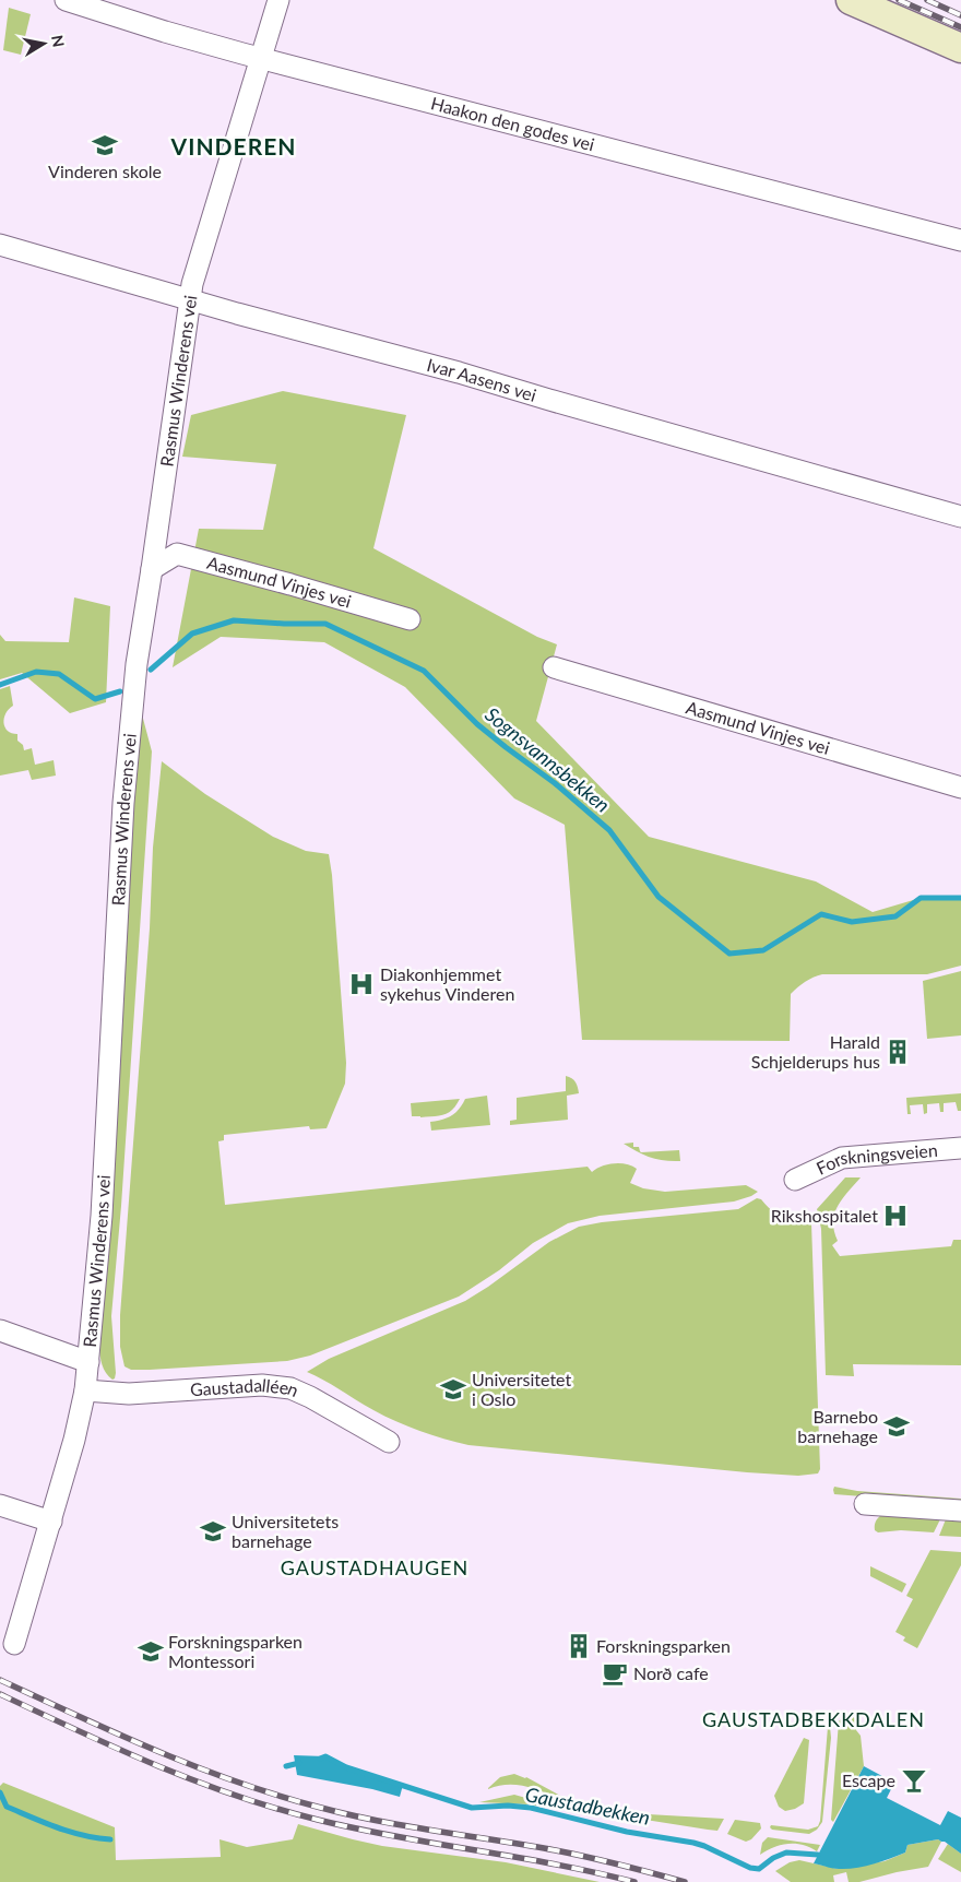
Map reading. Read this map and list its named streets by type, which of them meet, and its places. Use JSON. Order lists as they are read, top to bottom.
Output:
{
  "streets": {
    "street": [
      "Haakon den godes vei",
      "Rasmus Winderens vei",
      "Ivar Aasens vei",
      "Aasmund Vinjes vei",
      "Forskningsveien",
      "Gaustadalléen"
    ]
  },
  "crossings": [
    ["Haakon den godes vei", "Rasmus Winderens vei"],
    ["Rasmus Winderens vei", "Ivar Aasens vei"],
    ["Rasmus Winderens vei", "Aasmund Vinjes vei"],
    ["Rasmus Winderens vei", "Gaustadalléen"]
  ],
  "districts": ["VINDEREN", "GAUSTADHAUGEN", "GAUSTADBEKKDALEN"],
  "water": ["Sognsvannsbekken", "Gaustadbekken"],
  "places": {
    "school or university": [
      "Vinderen skole",
      "Universitetet i Oslo",
      "Barnebo barnehage",
      "Universitetets barnehage",
      "Forskningsparken Montessori"
    ],
    "hospital": ["Diakonhjemmet sykehus Vinderen", "Rikshospitalet"],
    "building": ["Harald Schjelderups hus", "Forskningsparken"],
    "cafe": ["Norð cafe"],
    "bar": ["Escape"]
  },
  "north": "right"
}
